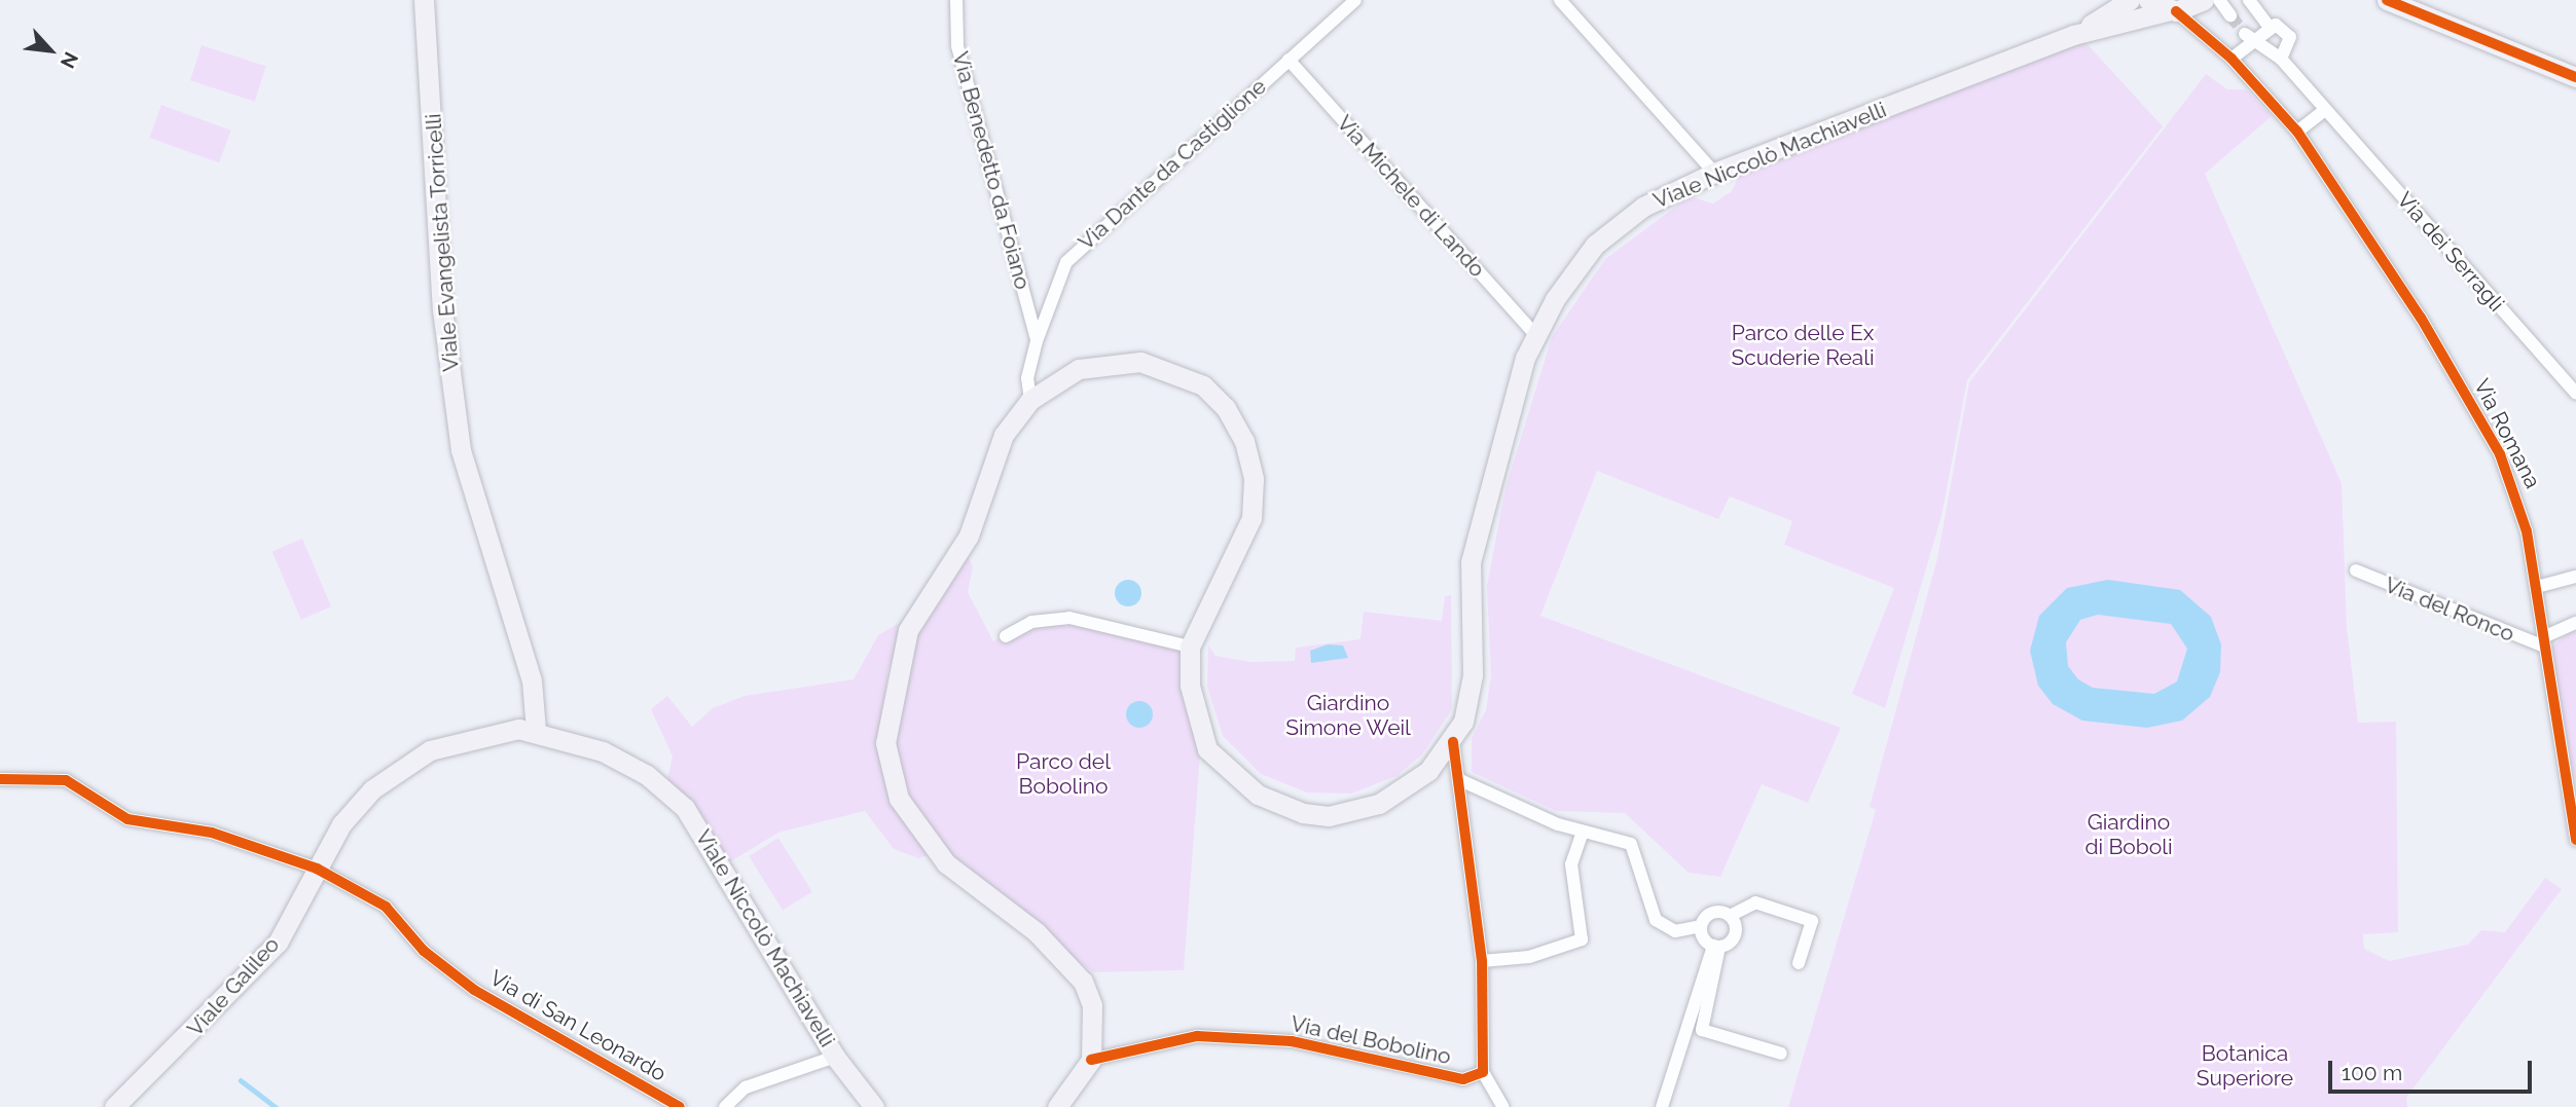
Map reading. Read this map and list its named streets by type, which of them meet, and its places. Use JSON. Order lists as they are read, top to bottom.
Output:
{
  "streets": {
    "main road": ["Viale Niccolò Machiavelli", "Viale Evangelista Torricelli", "Viale Galileo"],
    "street": [
      "Via Dante da Castiglione",
      "Via Benedetto da Foiano",
      "Via Michele di Lando",
      "Via dei Serragli",
      "Via Romana",
      "Via del Ronco",
      "Via di San Leonardo",
      "Via del Bobolino"
    ]
  },
  "crossings": [
    ["Viale Niccolò Machiavelli", "Via Dante da Castiglione"],
    ["Viale Niccolò Machiavelli", "Via Michele di Lando"],
    ["Viale Niccolò Machiavelli", "Viale Evangelista Torricelli"],
    ["Viale Niccolò Machiavelli", "Via Romana"],
    ["Viale Niccolò Machiavelli", "Viale Galileo"],
    ["Viale Niccolò Machiavelli", "Via del Bobolino"],
    ["Via Dante da Castiglione", "Via Benedetto da Foiano"],
    ["Via Dante da Castiglione", "Via Michele di Lando"],
    ["Viale Evangelista Torricelli", "Viale Galileo"],
    ["Via Romana", "Via del Ronco"],
    ["Viale Galileo", "Via di San Leonardo"]
  ],
  "parks": [
    "Parco delle Ex Scuderie Reali",
    "Giardino Simone Weil",
    "Parco del Bobolino",
    "Giardino di Boboli",
    "Botanica Superiore"
  ],
  "scale_bar": "100 m",
  "north": "bottom right"
}
